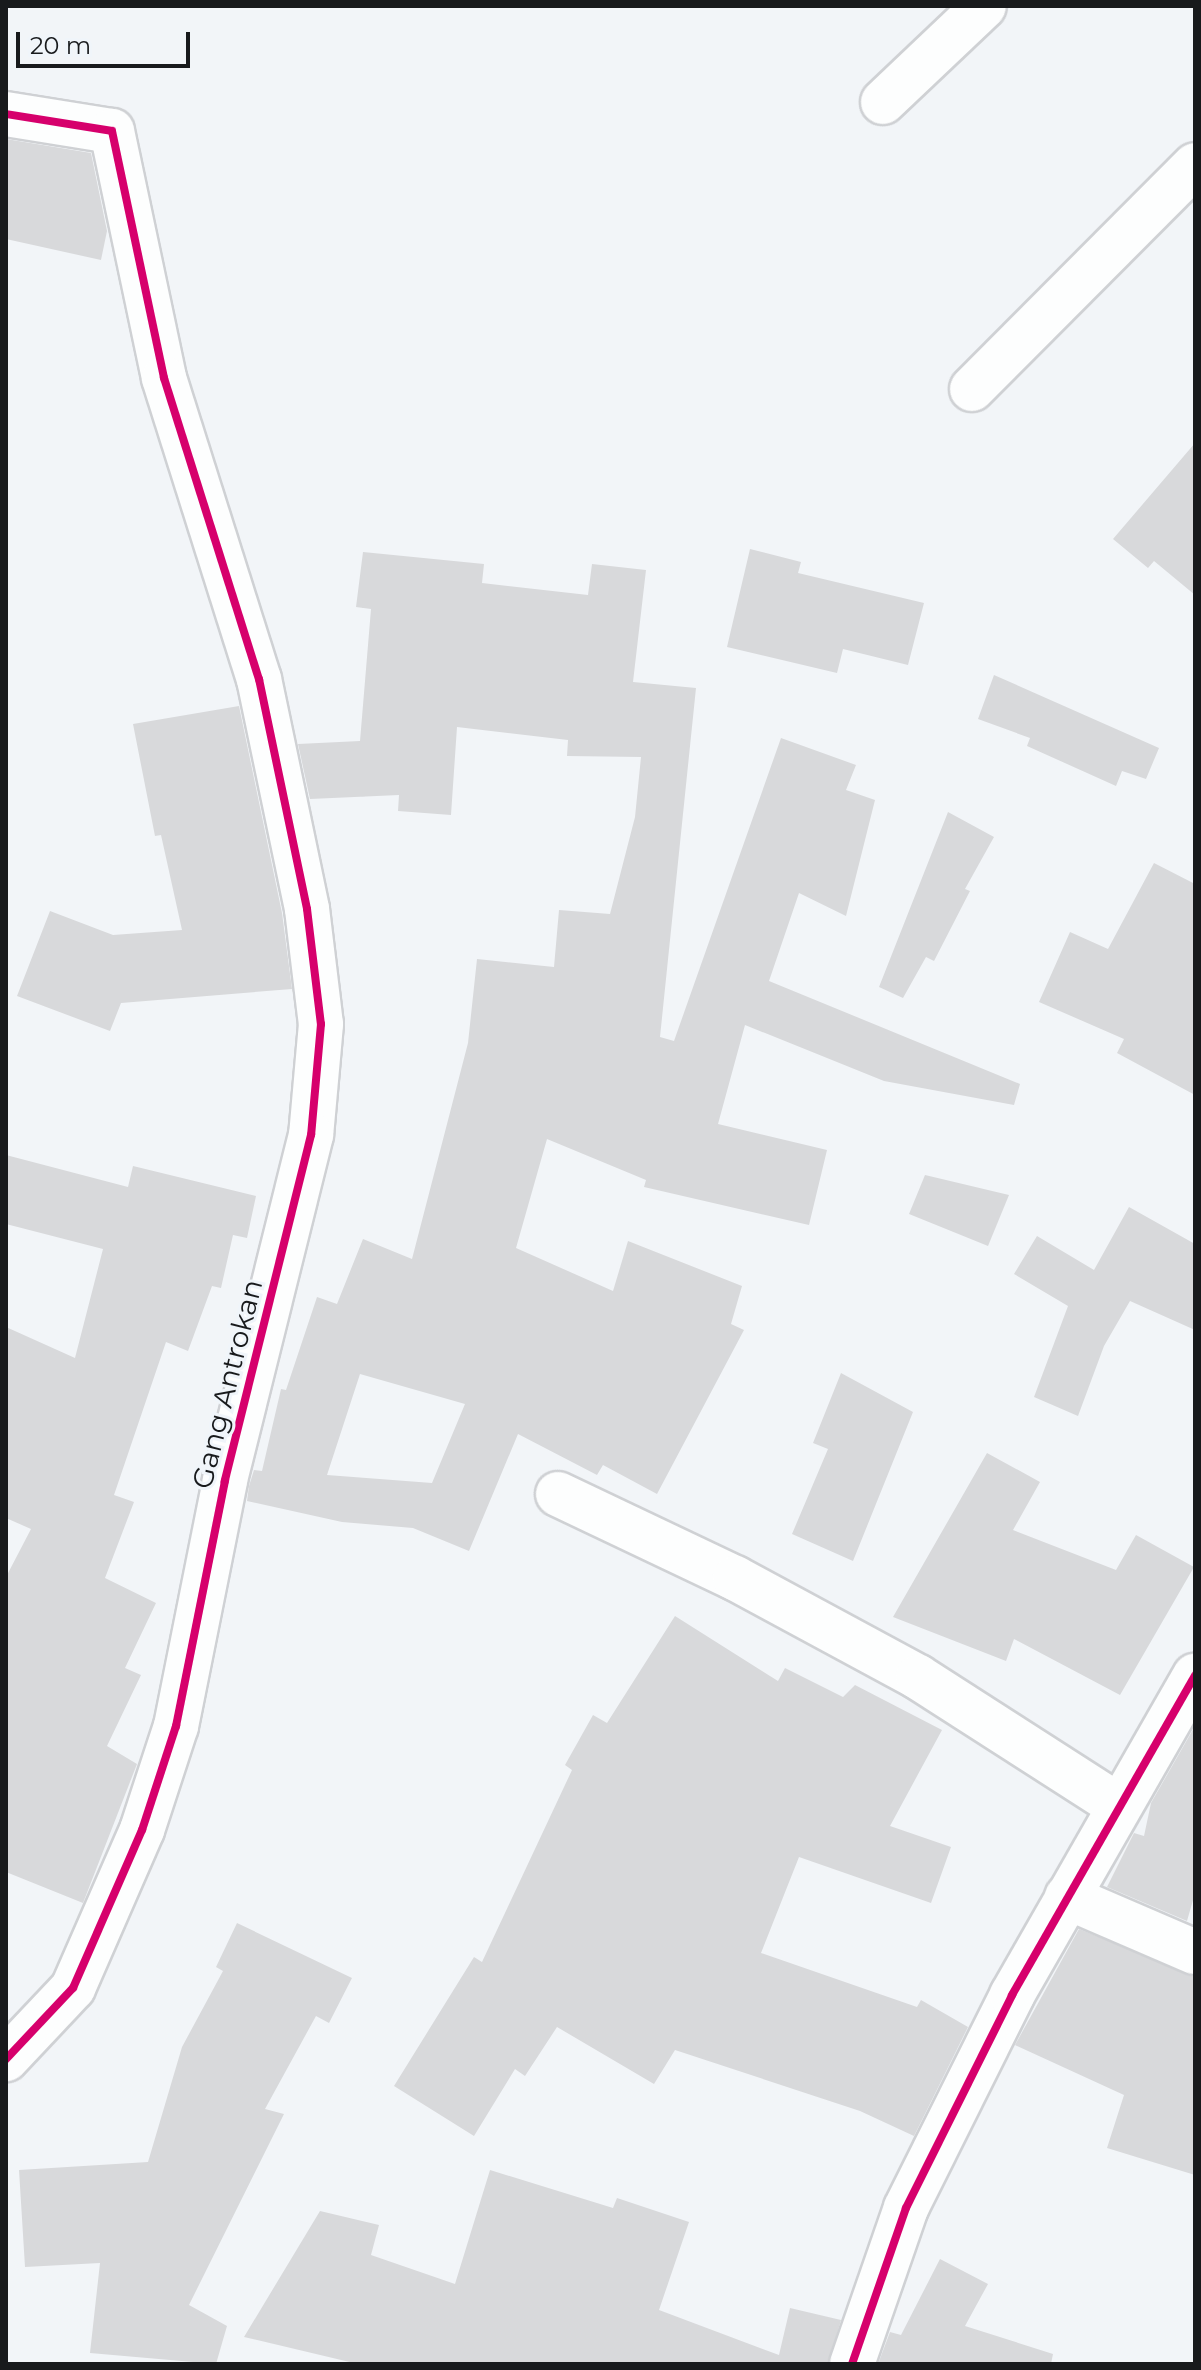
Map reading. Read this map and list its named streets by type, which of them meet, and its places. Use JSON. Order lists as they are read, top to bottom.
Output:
{
  "streets": {
    "street": ["Gang Antrokan"]
  },
  "scale_bar": "20 m"
}
